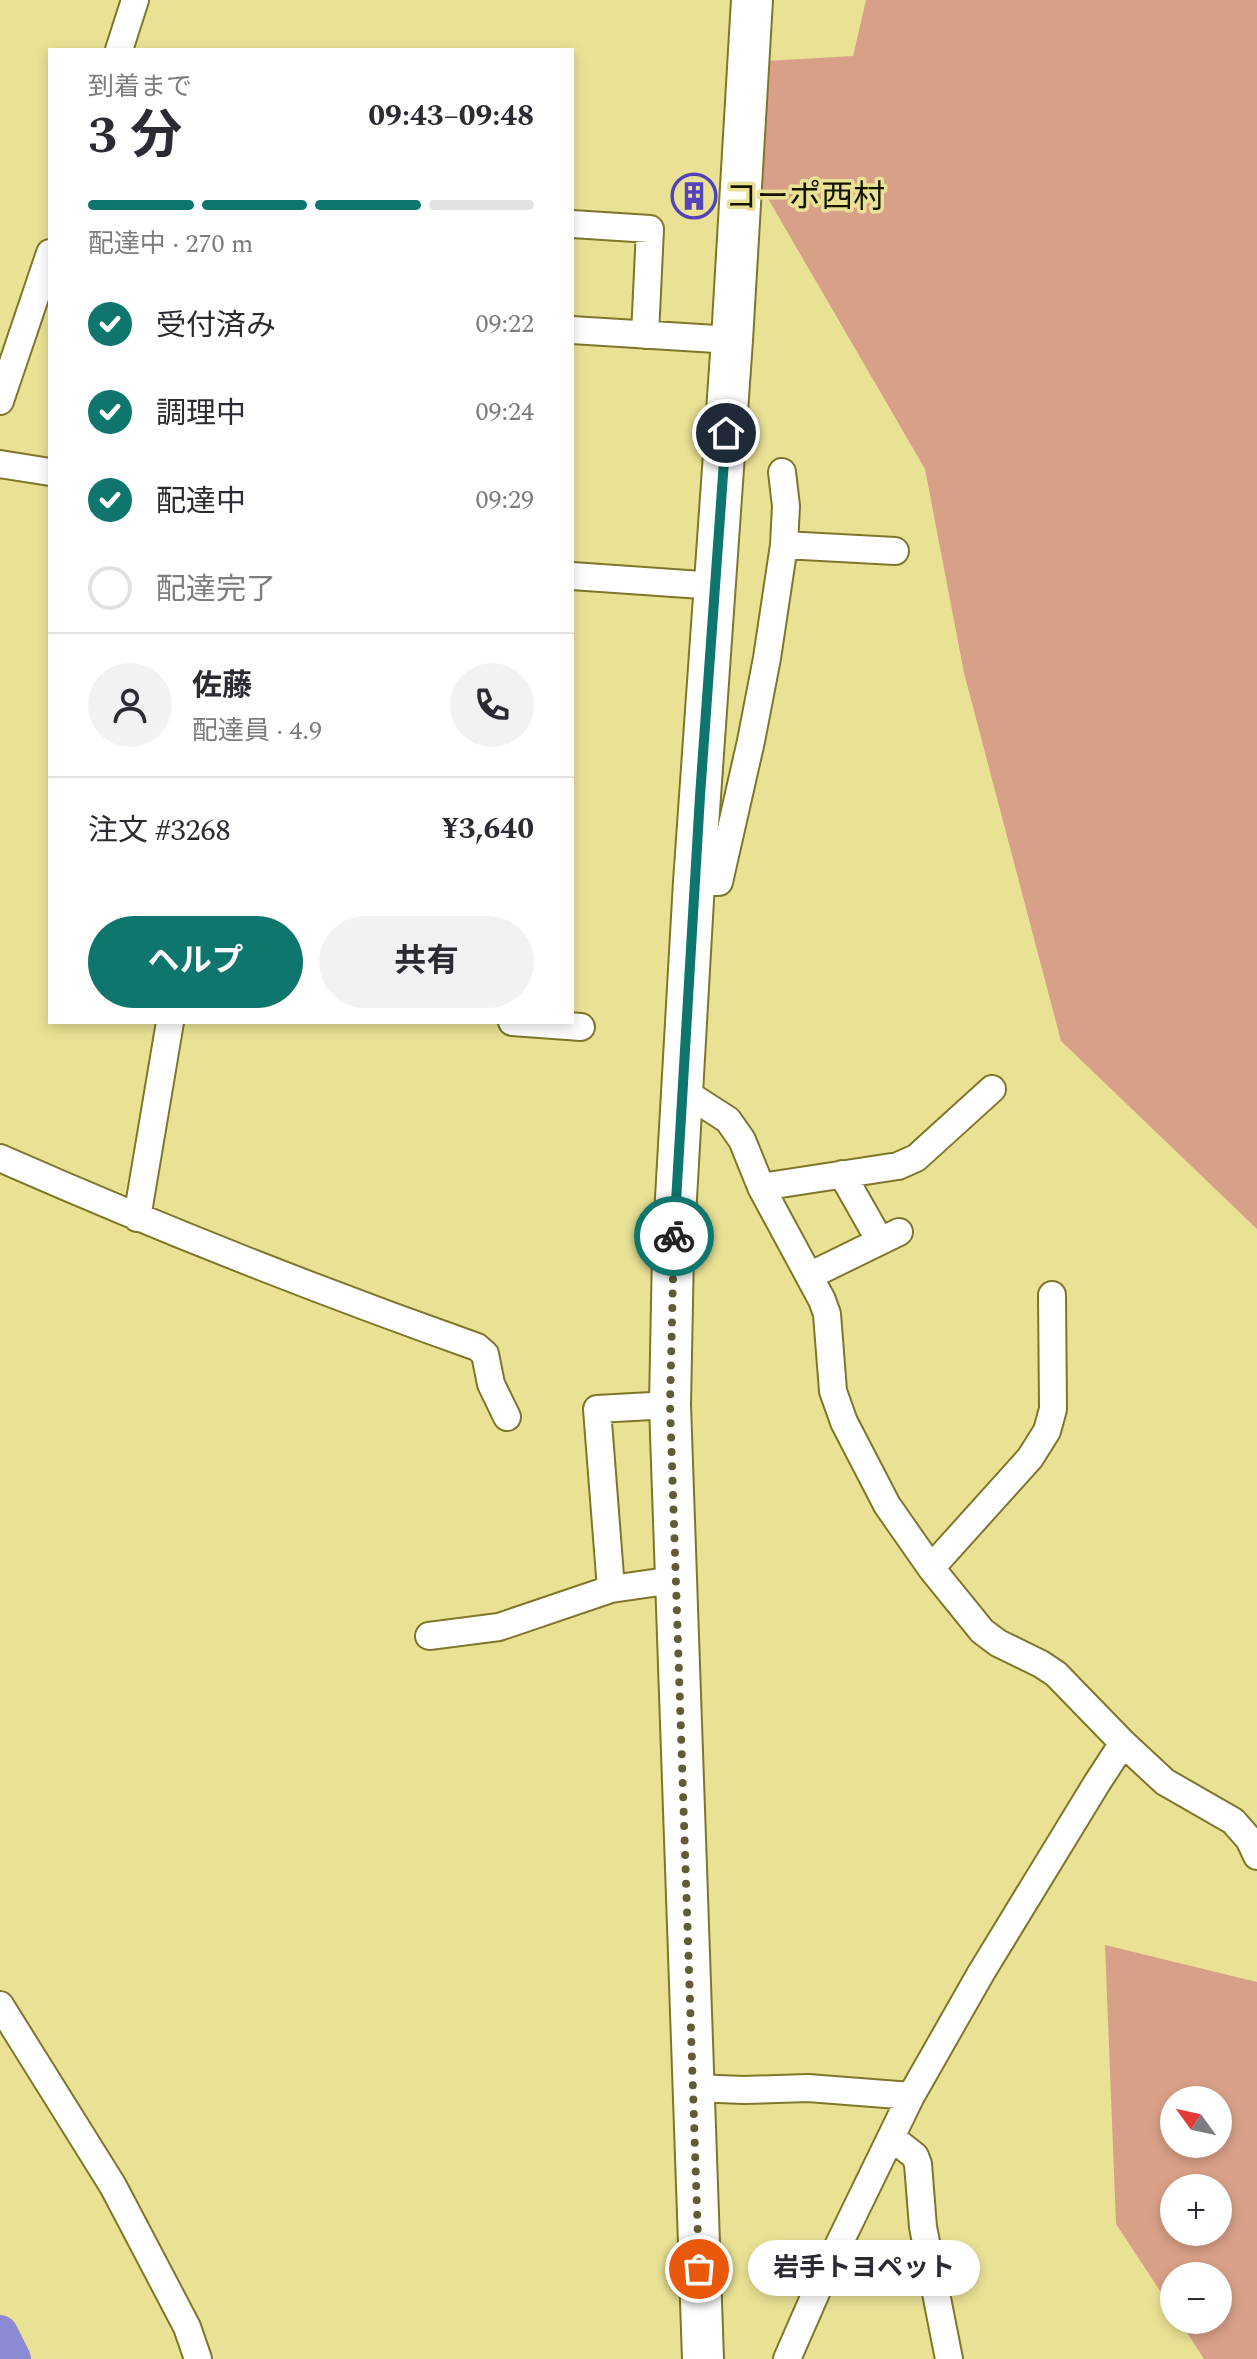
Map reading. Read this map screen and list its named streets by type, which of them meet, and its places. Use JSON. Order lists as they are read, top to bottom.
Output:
{
  "places": {
    "building": ["コーポ西村"],
    "other": ["岩手トヨペット"]
  },
  "north": "top left",
  "page": {
    "heading": ["3 分", "到着まで", "09:43–09:48"],
    "panel": [
      "佐藤",
      "配達員 · 4.9",
      "注文 #3268",
      "¥3,640"
    ],
    "bar": "配達中 · 270 m",
    "list": [
      ["受付済み", "09:22"],
      ["調理中", "09:24"],
      ["配達中", "09:29"],
      "配達完了"
    ],
    "buttons": ["ヘルプ", "共有"],
    "map_buttons": ["+", "−"],
    "bubble": "岩手トヨペット"
  }
}
